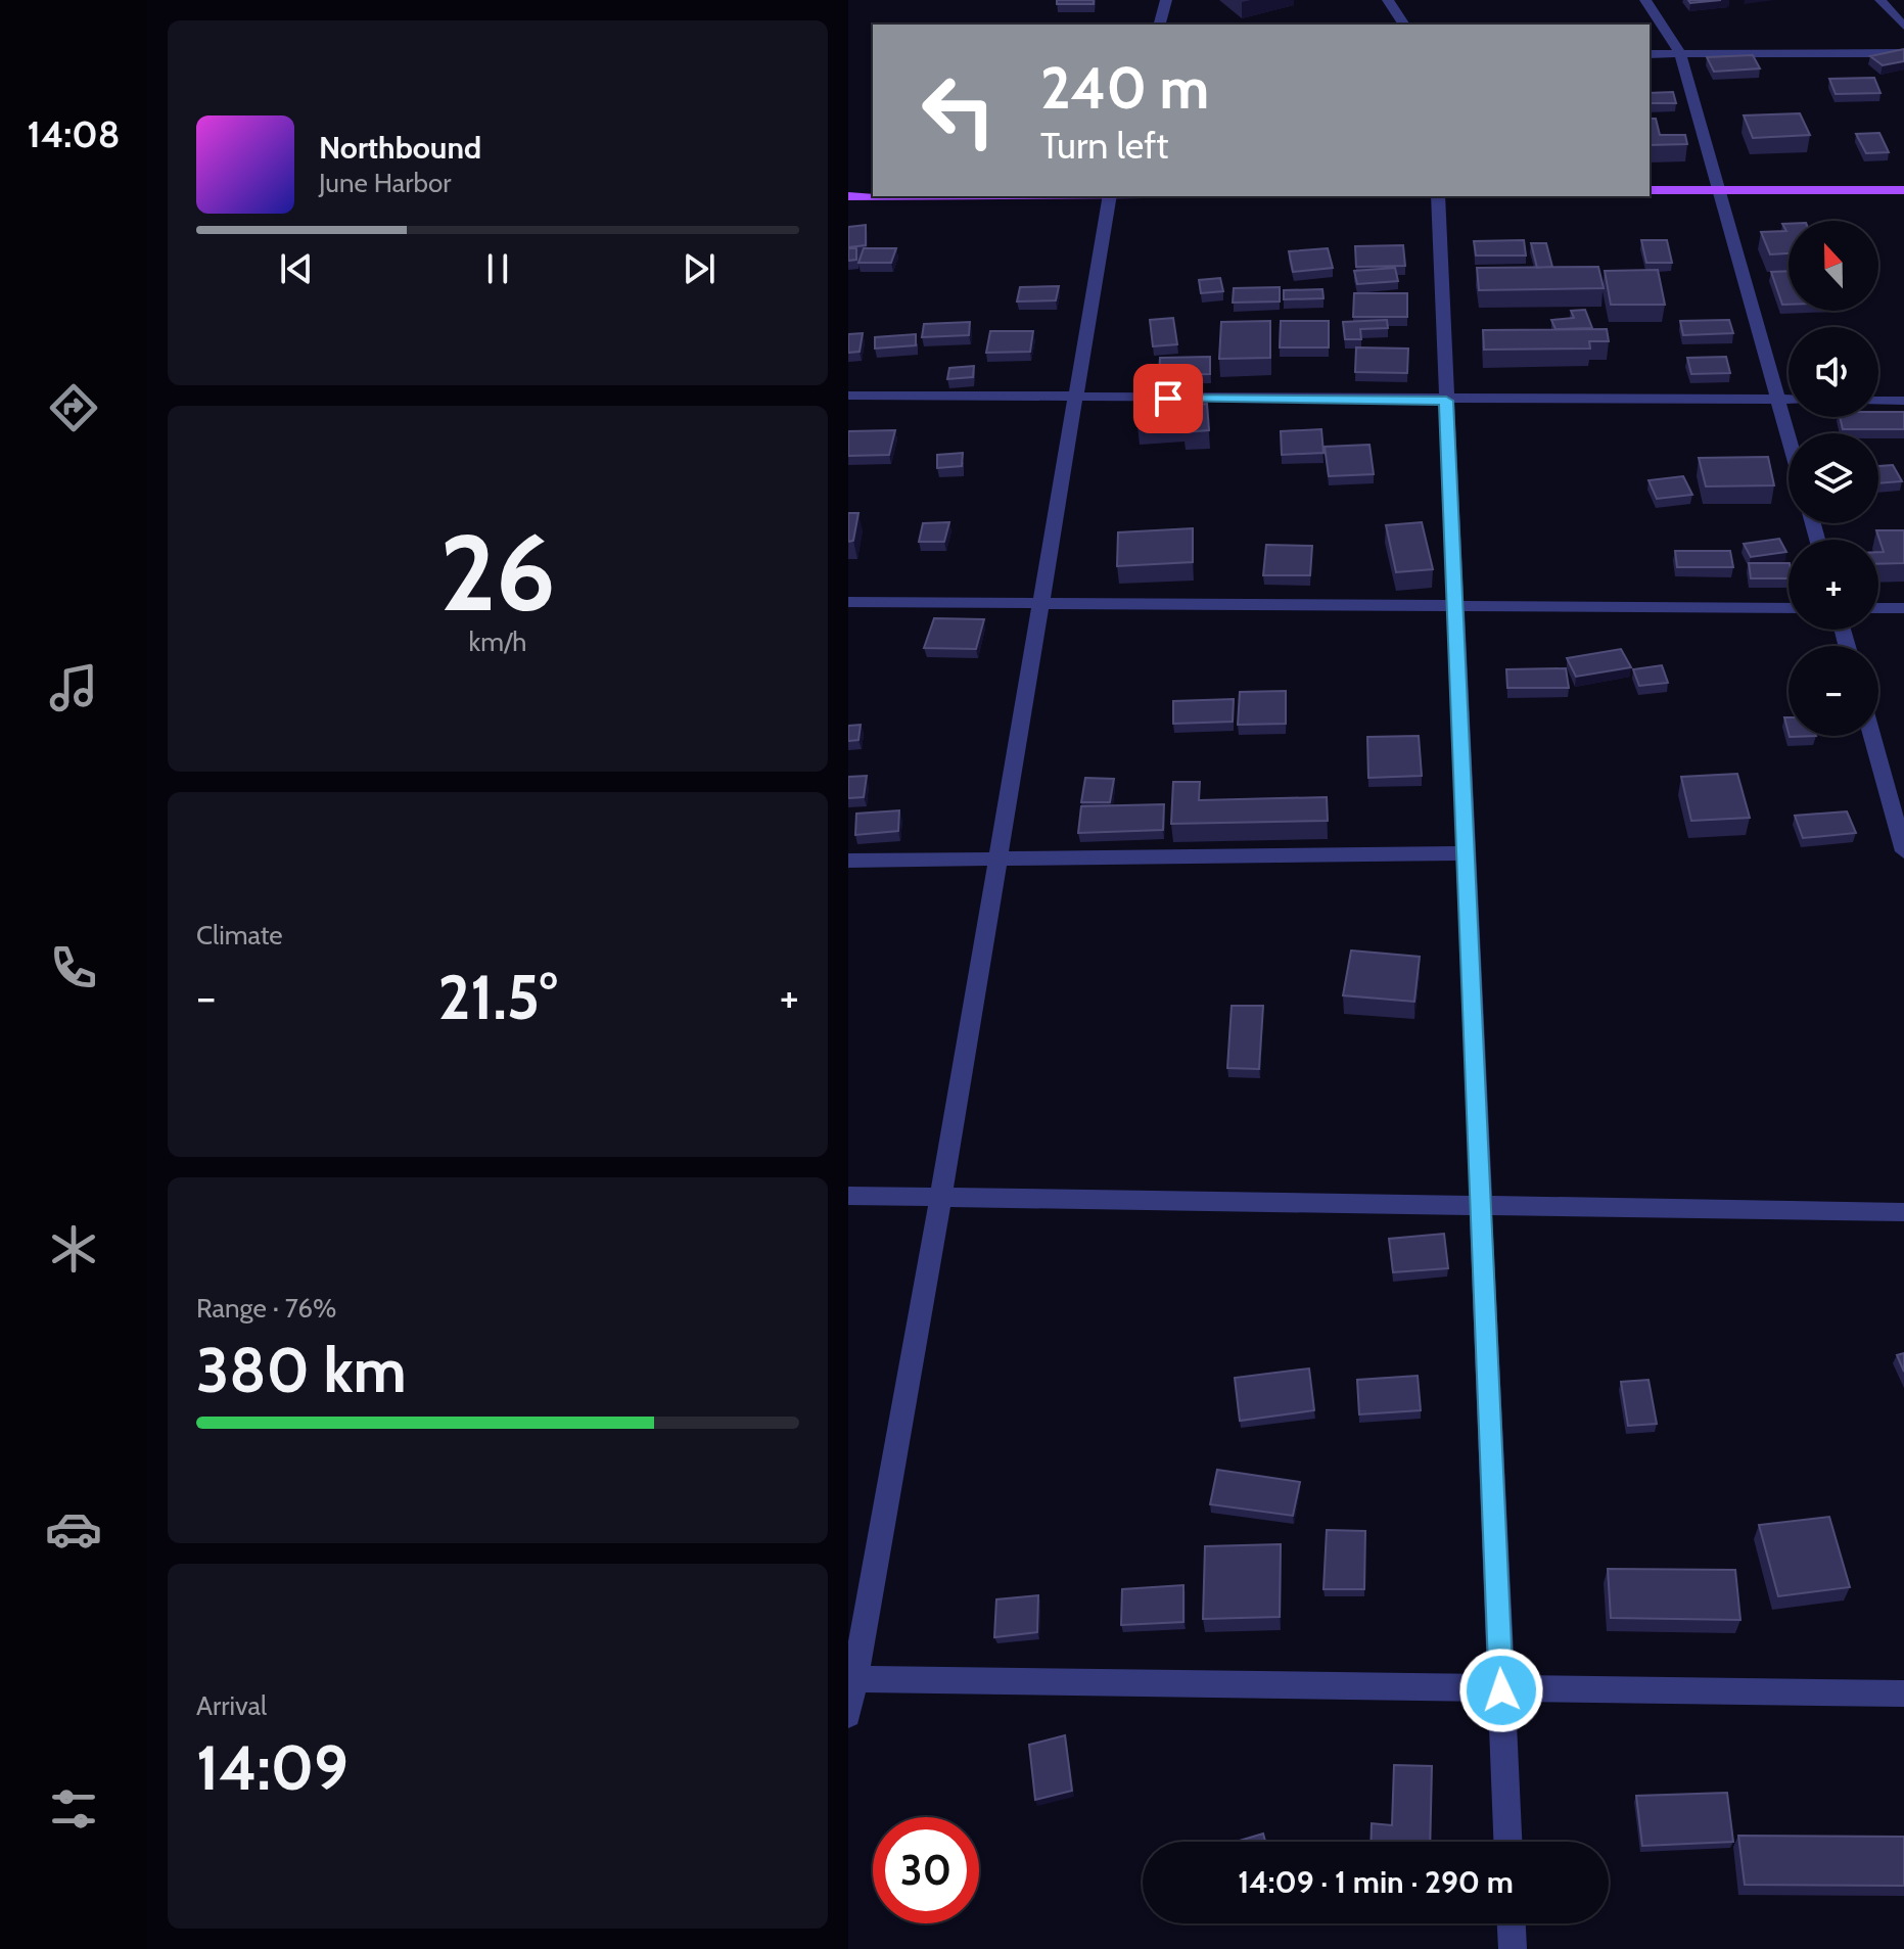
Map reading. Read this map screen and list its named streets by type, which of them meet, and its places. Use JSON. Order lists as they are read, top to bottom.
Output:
{
  "north": "top",
  "page": {
    "tabs": "14:08",
    "turn": ["240 m", "Turn left"],
    "song": ["Northbound", "June Harbor"],
    "map_buttons": ["+", "−"],
    "tile": [
      ["26", "km/h"],
      "Climate",
      ["Range · 76%", "380 km"],
      ["Arrival", "14:09"]
    ],
    "heat": ["−", "21.5°", "+"],
    "limit": "30",
    "trip": "14:09 · 1 min · 290 m"
  }
}
